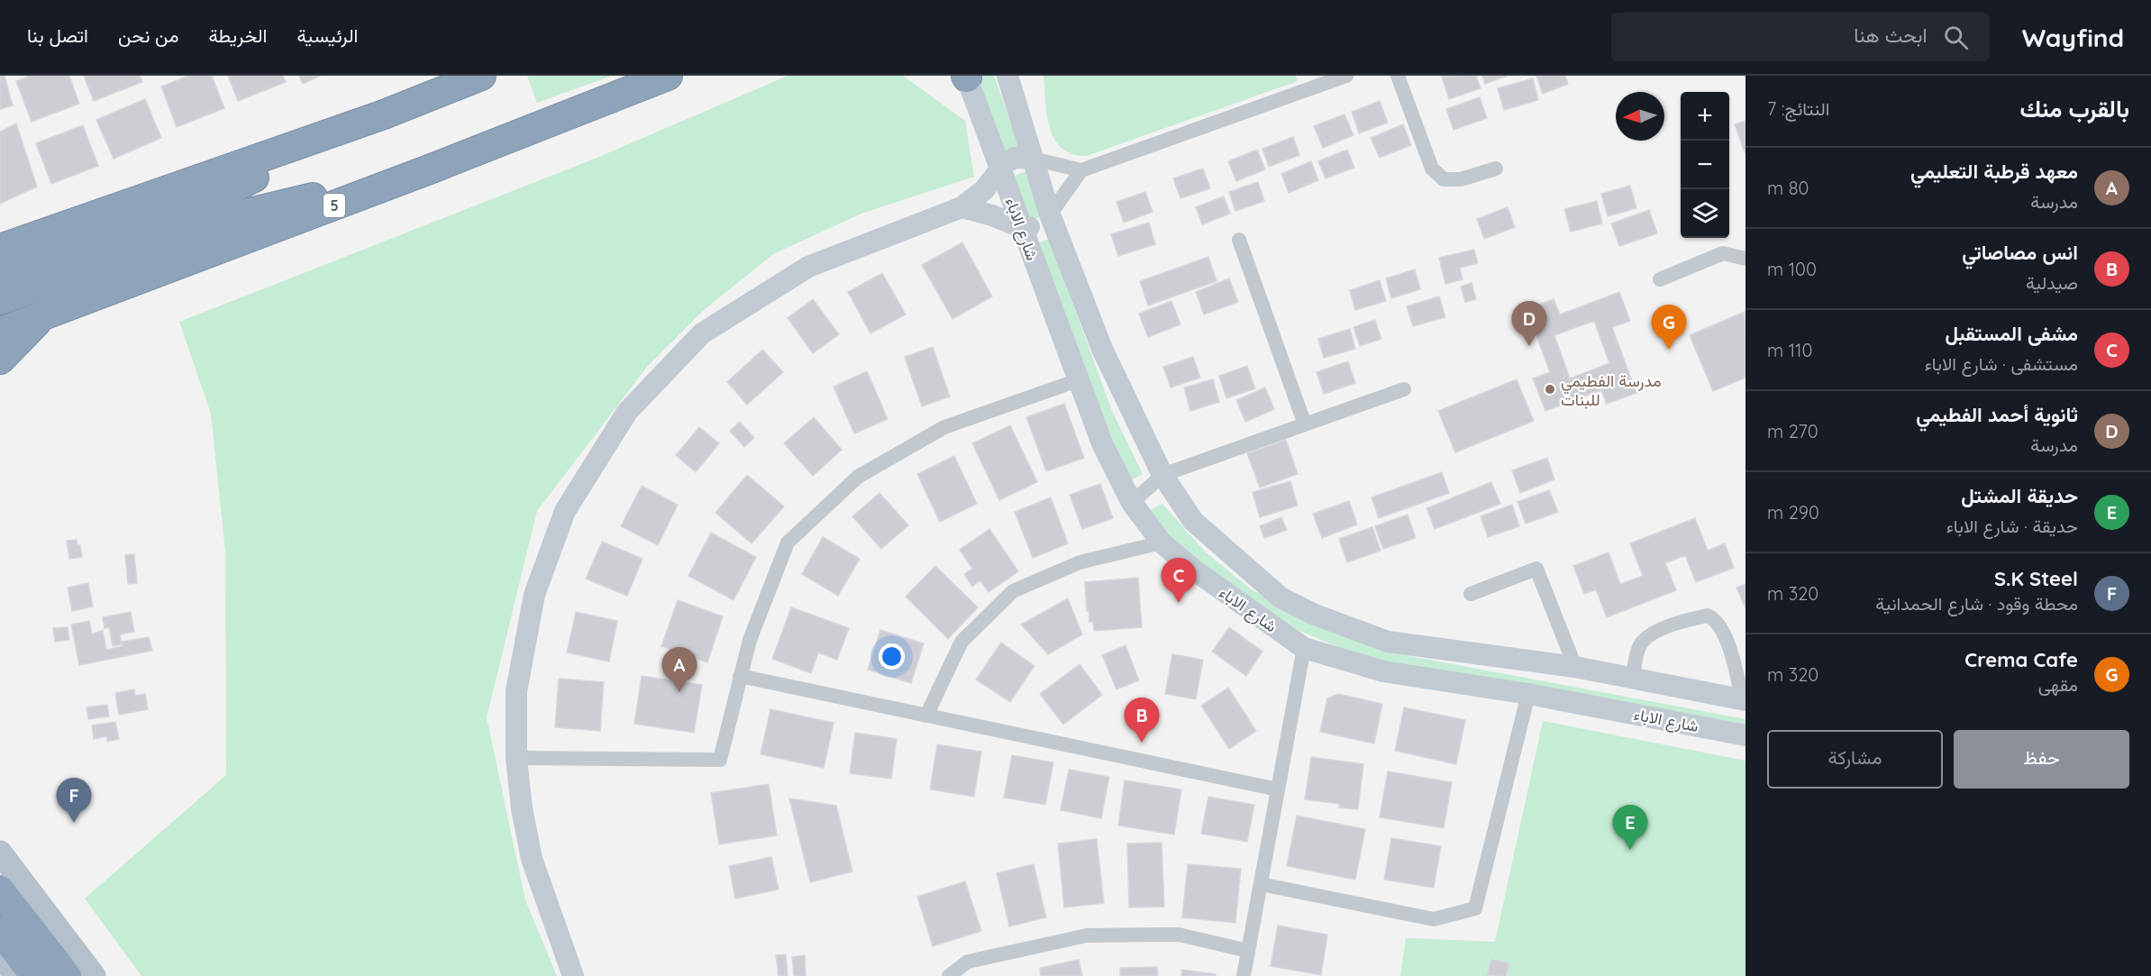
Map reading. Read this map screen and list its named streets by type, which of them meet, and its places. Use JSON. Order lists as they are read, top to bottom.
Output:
{
  "streets": {
    "highway": ["5"],
    "main road": ["شارع الاباء"]
  },
  "places": ["مدرسة الفطيمي للبنات"],
  "north": "left",
  "page": {
    "header": "Wayfind",
    "search": "ابحث هنا",
    "nav": [
      "الرئيسية",
      "الخريطة",
      "من نحن",
      "اتصل بنا"
    ],
    "heading": ["بالقرب منك", "النتائج: 7"],
    "map_buttons": ["+", "−"],
    "list": [
      {
        "mark": "A",
        "name": "معهد قرطبة التعليمي",
        "note": "مدرسة",
        "value": "80 m"
      },
      {
        "mark": "B",
        "name": "انس مصاصاتي",
        "note": "صيدلية",
        "value": "100 m"
      },
      {
        "mark": "C",
        "name": "مشفى المستقبل",
        "note": "مستشفى · شارع الاباء",
        "value": "110 m"
      },
      {
        "mark": "D",
        "name": "ثانوية أحمد الفطيمي",
        "note": "مدرسة",
        "value": "270 m"
      },
      {
        "mark": "E",
        "name": "حديقة المشتل",
        "note": "حديقة · شارع الاباء",
        "value": "290 m"
      },
      {
        "mark": "F",
        "name": "S.K Steel",
        "note": "محطة وقود · شارع الحمدانية",
        "value": "320 m"
      },
      {
        "mark": "G",
        "name": "Crema Cafe",
        "note": "مقهى",
        "value": "320 m"
      }
    ],
    "pins": [
      "D",
      "G",
      "C",
      "A",
      "B",
      "F",
      "E"
    ],
    "buttons": ["حفظ", "مشاركة"]
  }
}
